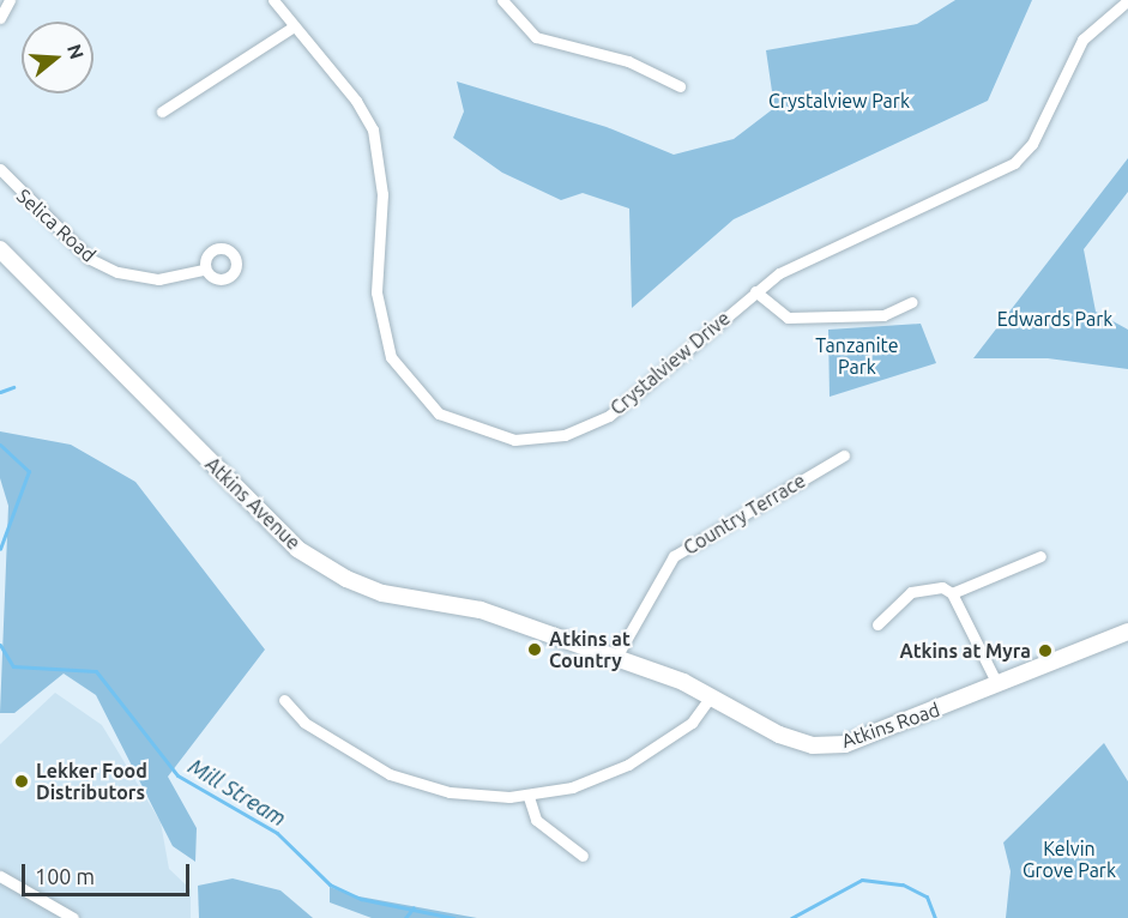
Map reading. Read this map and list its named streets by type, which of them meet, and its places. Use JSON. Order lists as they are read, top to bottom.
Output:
{
  "streets": {
    "street": [
      "Selica Road",
      "Crystalview Drive",
      "Atkins Avenue",
      "Country Terrace",
      "Atkins Road"
    ]
  },
  "crossings": [
    ["Atkins Avenue", "Country Terrace"],
    ["Atkins Avenue", "Atkins Road"],
    ["Country Terrace", "Atkins Road"]
  ],
  "water": ["Mill Stream"],
  "parks": [
    "Crystalview Park",
    "Edwards Park",
    "Tanzanite Park",
    "Kelvin Grove Park"
  ],
  "places": ["Atkins at Country", "Atkins at Myra", "Lekker Food Distributors"],
  "scale_bar": "100 m",
  "north": "right"
}
